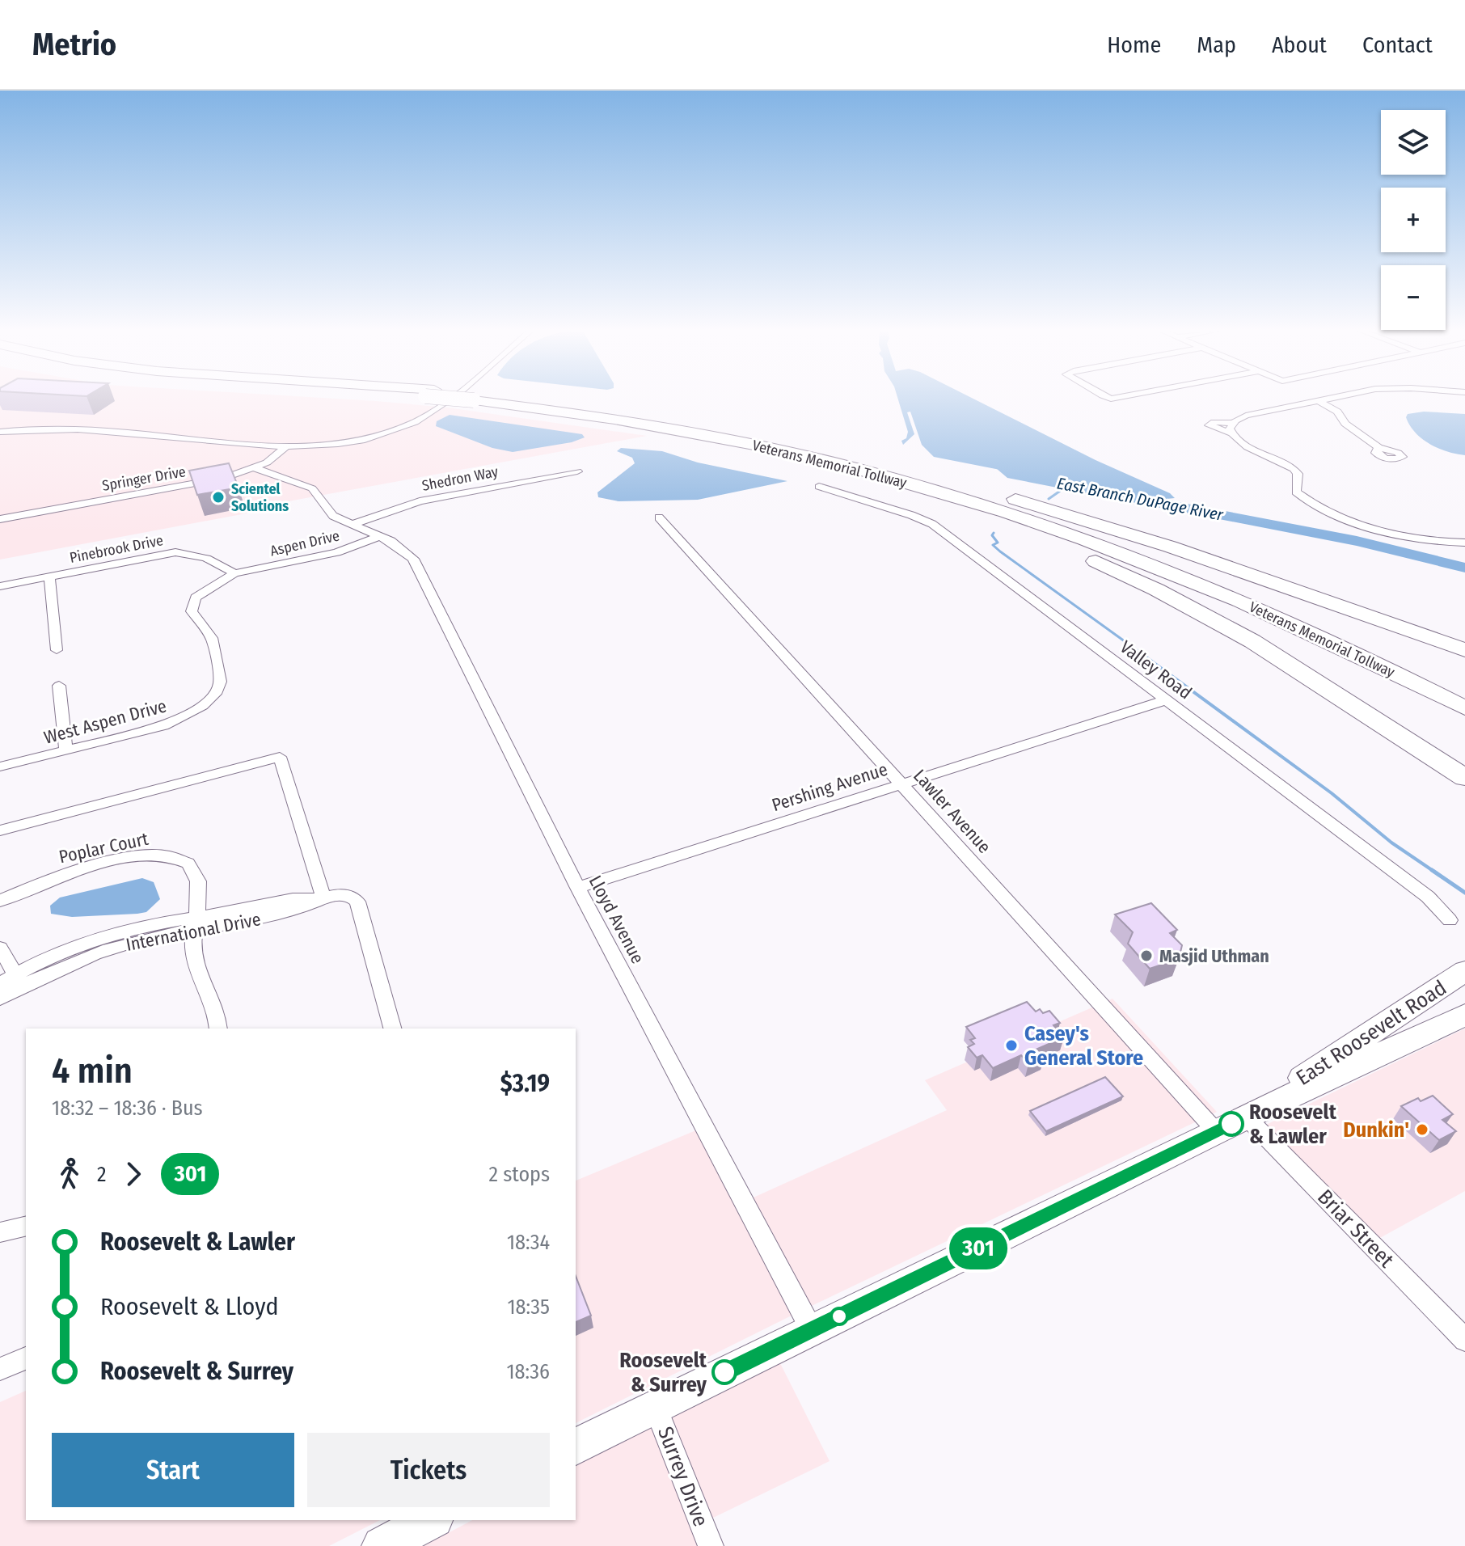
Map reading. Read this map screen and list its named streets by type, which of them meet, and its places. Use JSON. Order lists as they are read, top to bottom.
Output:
{
  "streets": {
    "highway": ["Veterans Memorial Tollway"],
    "main road": ["East Roosevelt Road"],
    "street": [
      "Springer Drive",
      "Shedron Way",
      "Aspen Drive",
      "Pinebrook Drive",
      "Valley Road",
      "West Aspen Drive",
      "Pershing Avenue",
      "Lawler Avenue",
      "Poplar Court",
      "Lloyd Avenue",
      "International Drive",
      "Briar Street",
      "Surrey Drive"
    ]
  },
  "crossings": [
    ["Springer Drive", "Lloyd Avenue"],
    ["Shedron Way", "Lloyd Avenue"],
    ["Aspen Drive", "Pinebrook Drive"],
    ["Aspen Drive", "West Aspen Drive"],
    ["Aspen Drive", "Lloyd Avenue"],
    ["Pinebrook Drive", "West Aspen Drive"],
    ["Valley Road", "Pershing Avenue"],
    ["Pershing Avenue", "Lawler Avenue"],
    ["Pershing Avenue", "Lloyd Avenue"],
    ["Lawler Avenue", "East Roosevelt Road"],
    ["Poplar Court", "International Drive"],
    ["Lloyd Avenue", "East Roosevelt Road"],
    ["East Roosevelt Road", "Briar Street"],
    ["East Roosevelt Road", "Surrey Drive"]
  ],
  "water": ["East Branch DuPage River"],
  "places": [
    "Scientel Solutions",
    "Masjid Uthman",
    "Casey's General Store",
    "Roosevelt & Lawler",
    "Dunkin'",
    "Roosevelt & Surrey"
  ],
  "lines": ["bus line 301"],
  "page": {
    "header": "Metrio",
    "nav": [
      "Home",
      "Map",
      "About",
      "Contact"
    ],
    "on_map": "301",
    "map_buttons": ["+", "−"],
    "heading": ["4 min", "18:32 – 18:36 · Bus", "$3.19"],
    "legs": ["2", "301", "2 stops"],
    "list": [
      {
        "name": "Roosevelt & Lawler",
        "value": "18:34"
      },
      {
        "name": "Roosevelt & Lloyd",
        "value": "18:35"
      },
      {
        "name": "Roosevelt & Surrey",
        "value": "18:36"
      }
    ],
    "buttons": ["Start", "Tickets"]
  }
}
